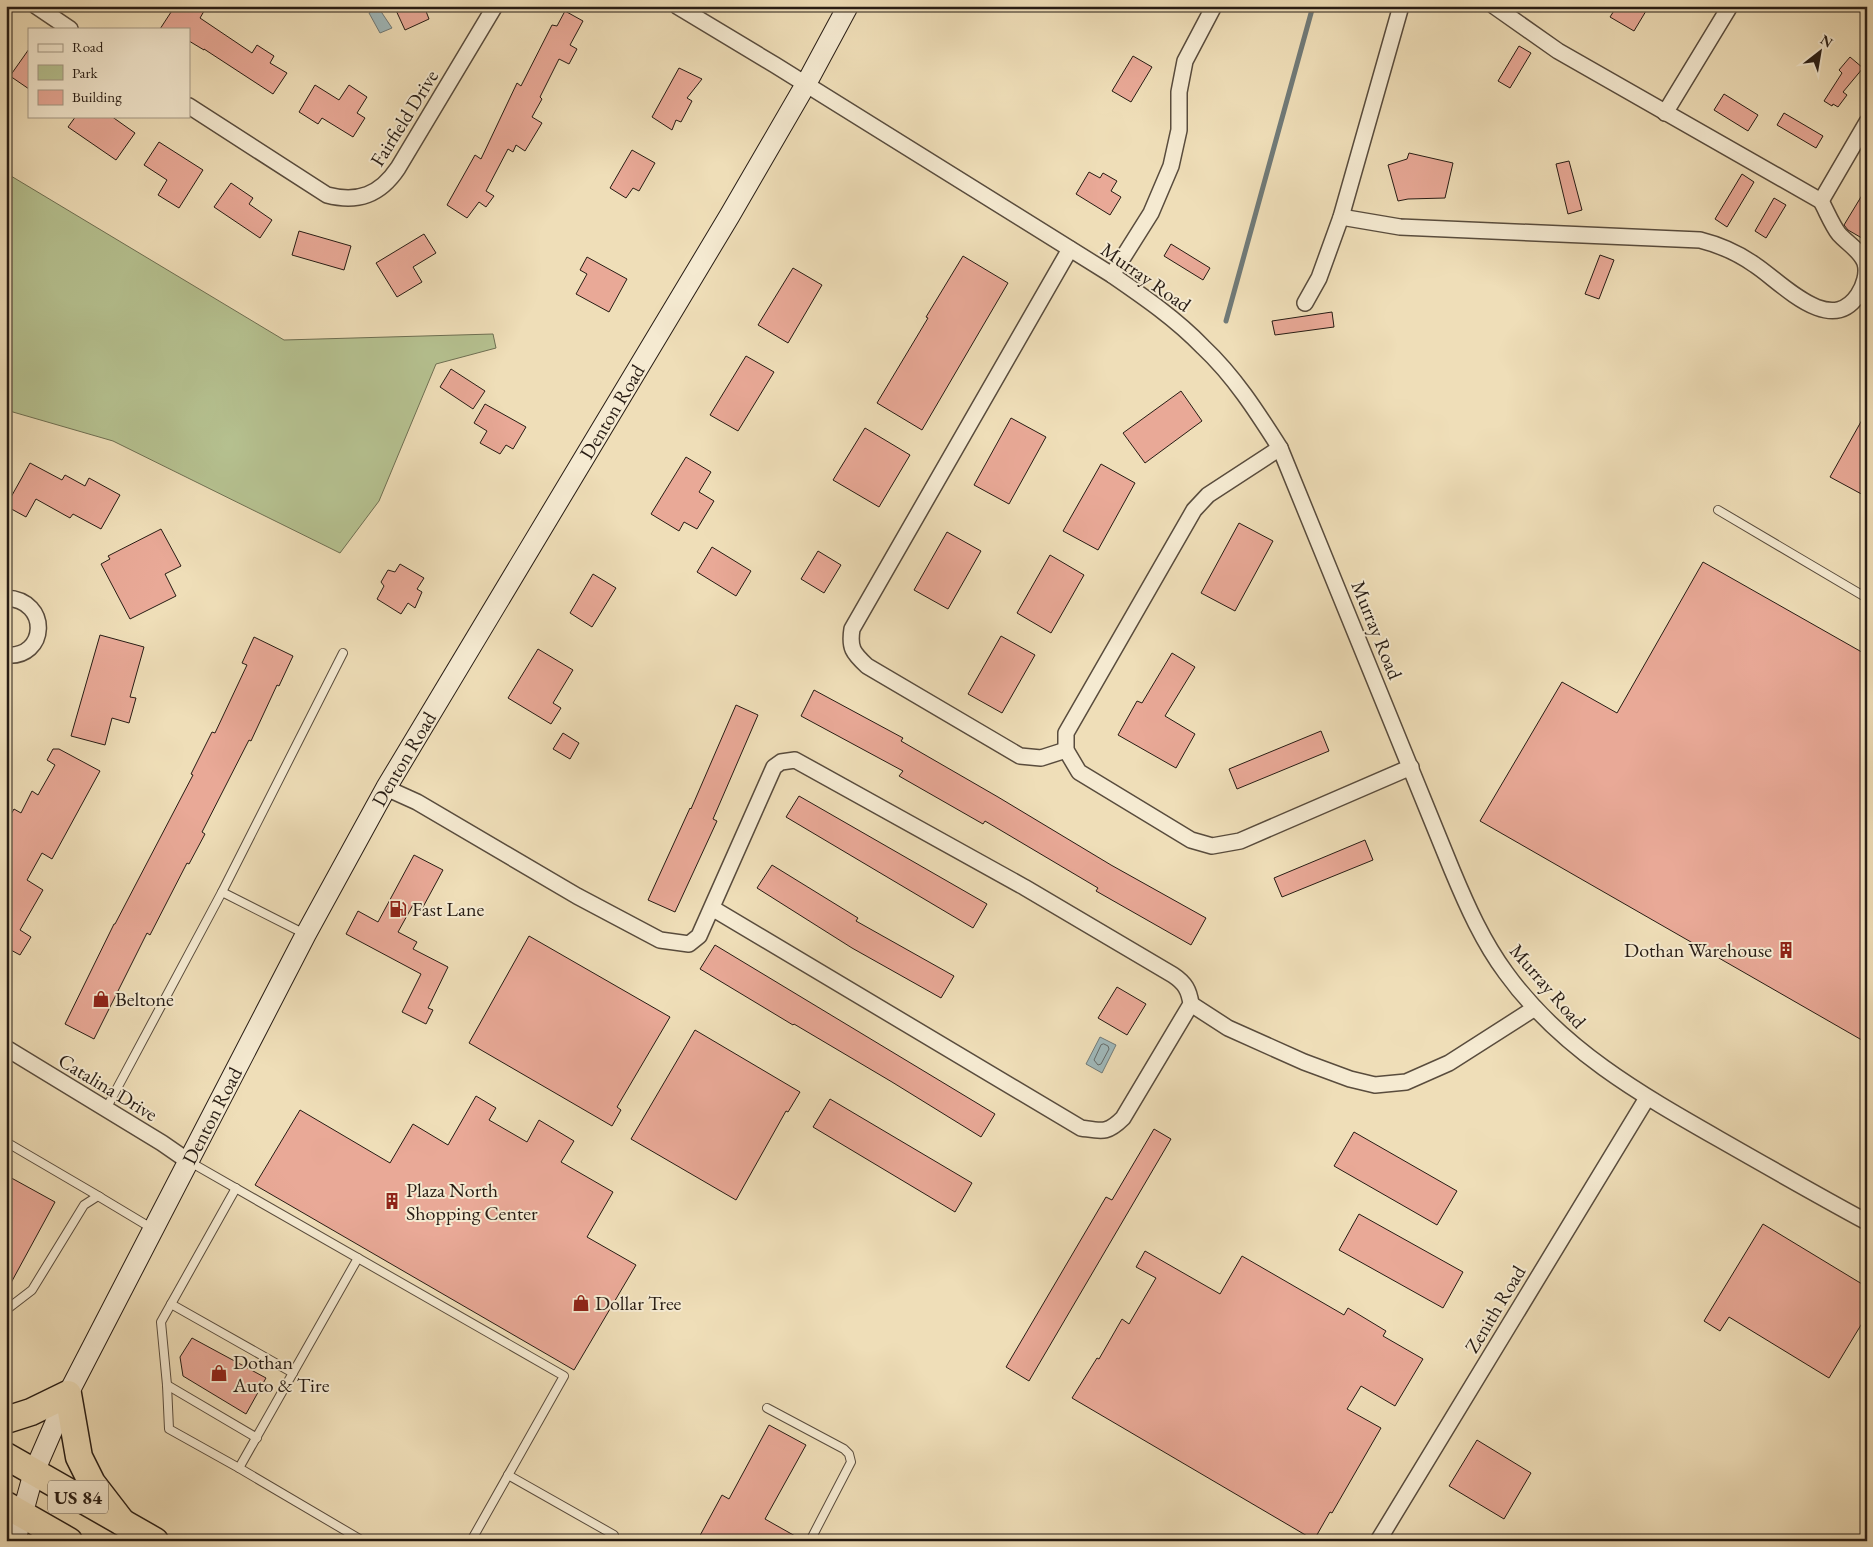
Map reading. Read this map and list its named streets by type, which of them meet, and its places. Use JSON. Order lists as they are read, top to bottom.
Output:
{
  "streets": {
    "highway": ["US 84"],
    "street": [
      "Fairfield Drive",
      "Murray Road",
      "Denton Road",
      "Catalina Drive",
      "Zenith Road"
    ]
  },
  "crossings": [
    ["Murray Road", "Denton Road"],
    ["Murray Road", "Zenith Road"],
    ["Denton Road", "Catalina Drive"],
    ["Denton Road", "US 84"]
  ],
  "places": {
    "fuel station": ["Fast Lane"],
    "building": ["Dothan Warehouse", "Plaza North Shopping Center"],
    "shop": ["Beltone", "Dollar Tree", "Dothan Auto & Tire"]
  },
  "legend": ["Road", "Park", "Building"],
  "north": "top right"
}
